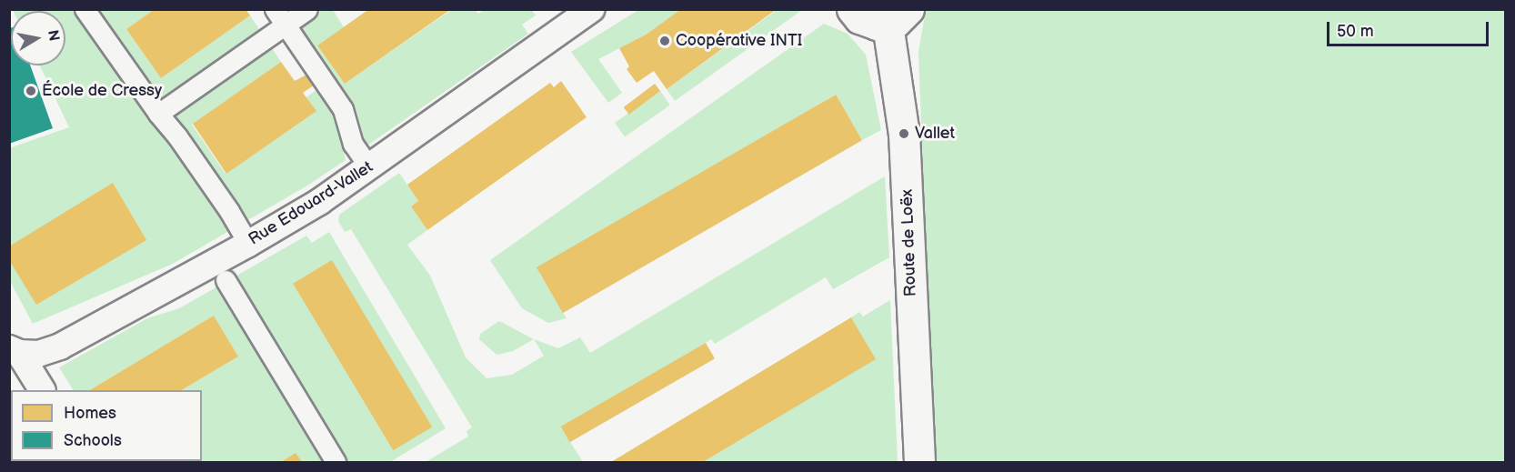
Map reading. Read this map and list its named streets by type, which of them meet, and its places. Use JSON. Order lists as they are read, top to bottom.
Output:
{
  "streets": {
    "street": ["Rue Edouard-Vallet", "Route de Loëx"]
  },
  "places": ["Coopérative INTI", "École de Cressy", "Vallet"],
  "legend": ["Homes", "Schools"],
  "scale_bar": "50 m",
  "north": "right"
}
